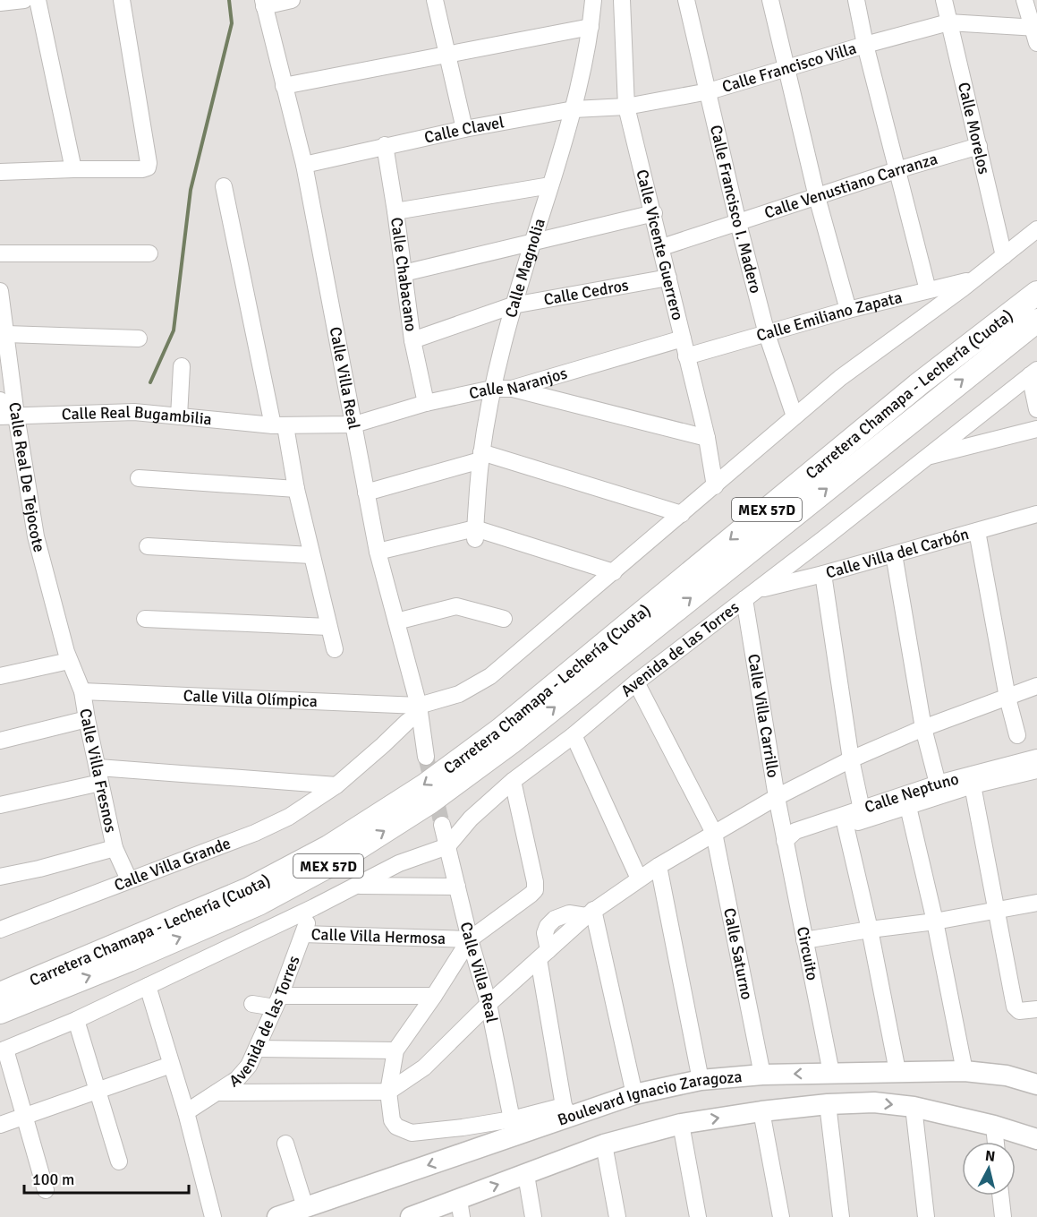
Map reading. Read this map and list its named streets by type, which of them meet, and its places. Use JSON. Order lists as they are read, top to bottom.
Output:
{
  "streets": {
    "highway": ["Carretera Chamapa - Lechería (Cuota)", "MEX 57D"],
    "main road": ["Boulevard Ignacio Zaragoza"],
    "street": [
      "Calle Francisco Villa",
      "Calle Morelos",
      "Calle Clavel",
      "Calle Venustiano Carranza",
      "Calle Francisco I. Madero",
      "Calle Vicente Guerrero",
      "Calle Magnolia",
      "Calle Chabacano",
      "Calle Cedros",
      "Calle Emiliano Zapata",
      "Calle Villa Real",
      "Calle Naranjos",
      "Calle Real Bugambilia",
      "Calle Real De Tejocote",
      "Calle Villa del Carbón",
      "Avenida de las Torres",
      "Calle Villa Olímpica",
      "Calle Villa Carrillo",
      "Calle Villa Fresnos",
      "Calle Neptuno",
      "Calle Villa Grande",
      "Calle Villa Hermosa",
      "Circuito",
      "Calle Saturno"
    ]
  },
  "crossings": [
    ["Calle Francisco Villa", "Calle Morelos"],
    ["Calle Francisco Villa", "Calle Clavel"],
    ["Calle Francisco Villa", "Calle Francisco I. Madero"],
    ["Calle Francisco Villa", "Calle Vicente Guerrero"],
    ["Calle Morelos", "Calle Venustiano Carranza"],
    ["Calle Clavel", "Calle Vicente Guerrero"],
    ["Calle Clavel", "Calle Magnolia"],
    ["Calle Clavel", "Calle Chabacano"],
    ["Calle Clavel", "Calle Villa Real"],
    ["Calle Venustiano Carranza", "Calle Francisco I. Madero"],
    ["Calle Venustiano Carranza", "Calle Vicente Guerrero"],
    ["Calle Francisco I. Madero", "Calle Emiliano Zapata"],
    ["Calle Vicente Guerrero", "Calle Cedros"],
    ["Calle Vicente Guerrero", "Calle Emiliano Zapata"],
    ["Calle Vicente Guerrero", "Calle Naranjos"],
    ["Calle Magnolia", "Calle Cedros"],
    ["Calle Magnolia", "Calle Naranjos"],
    ["Calle Chabacano", "Calle Cedros"],
    ["Calle Chabacano", "Calle Naranjos"],
    ["Calle Villa Real", "Calle Naranjos"],
    ["Calle Villa Real", "Calle Real Bugambilia"],
    ["Calle Villa Real", "Avenida de las Torres"],
    ["Calle Villa Real", "Calle Villa Olímpica"],
    ["Calle Villa Real", "Calle Villa Grande"],
    ["Calle Villa Real", "Calle Villa Hermosa"],
    ["Calle Naranjos", "Calle Real Bugambilia"],
    ["Calle Real Bugambilia", "Calle Real De Tejocote"],
    ["Calle Real De Tejocote", "Calle Villa Fresnos"],
    ["Calle Villa del Carbón", "Avenida de las Torres"],
    ["Calle Villa del Carbón", "Calle Villa Carrillo"],
    ["Avenida de las Torres", "Calle Villa Carrillo"],
    ["Avenida de las Torres", "Calle Villa Hermosa"],
    ["Avenida de las Torres", "Calle Saturno"],
    ["Calle Villa Olímpica", "Calle Villa Fresnos"],
    ["Calle Villa Olímpica", "Calle Villa Grande"],
    ["Calle Villa Carrillo", "Calle Neptuno"],
    ["Calle Villa Carrillo", "Circuito"],
    ["Calle Villa Fresnos", "Calle Villa Grande"],
    ["Calle Neptuno", "Circuito"],
    ["Circuito", "Boulevard Ignacio Zaragoza"],
    ["Calle Saturno", "Boulevard Ignacio Zaragoza"]
  ],
  "scale_bar": "100 m",
  "north": "top"
}
